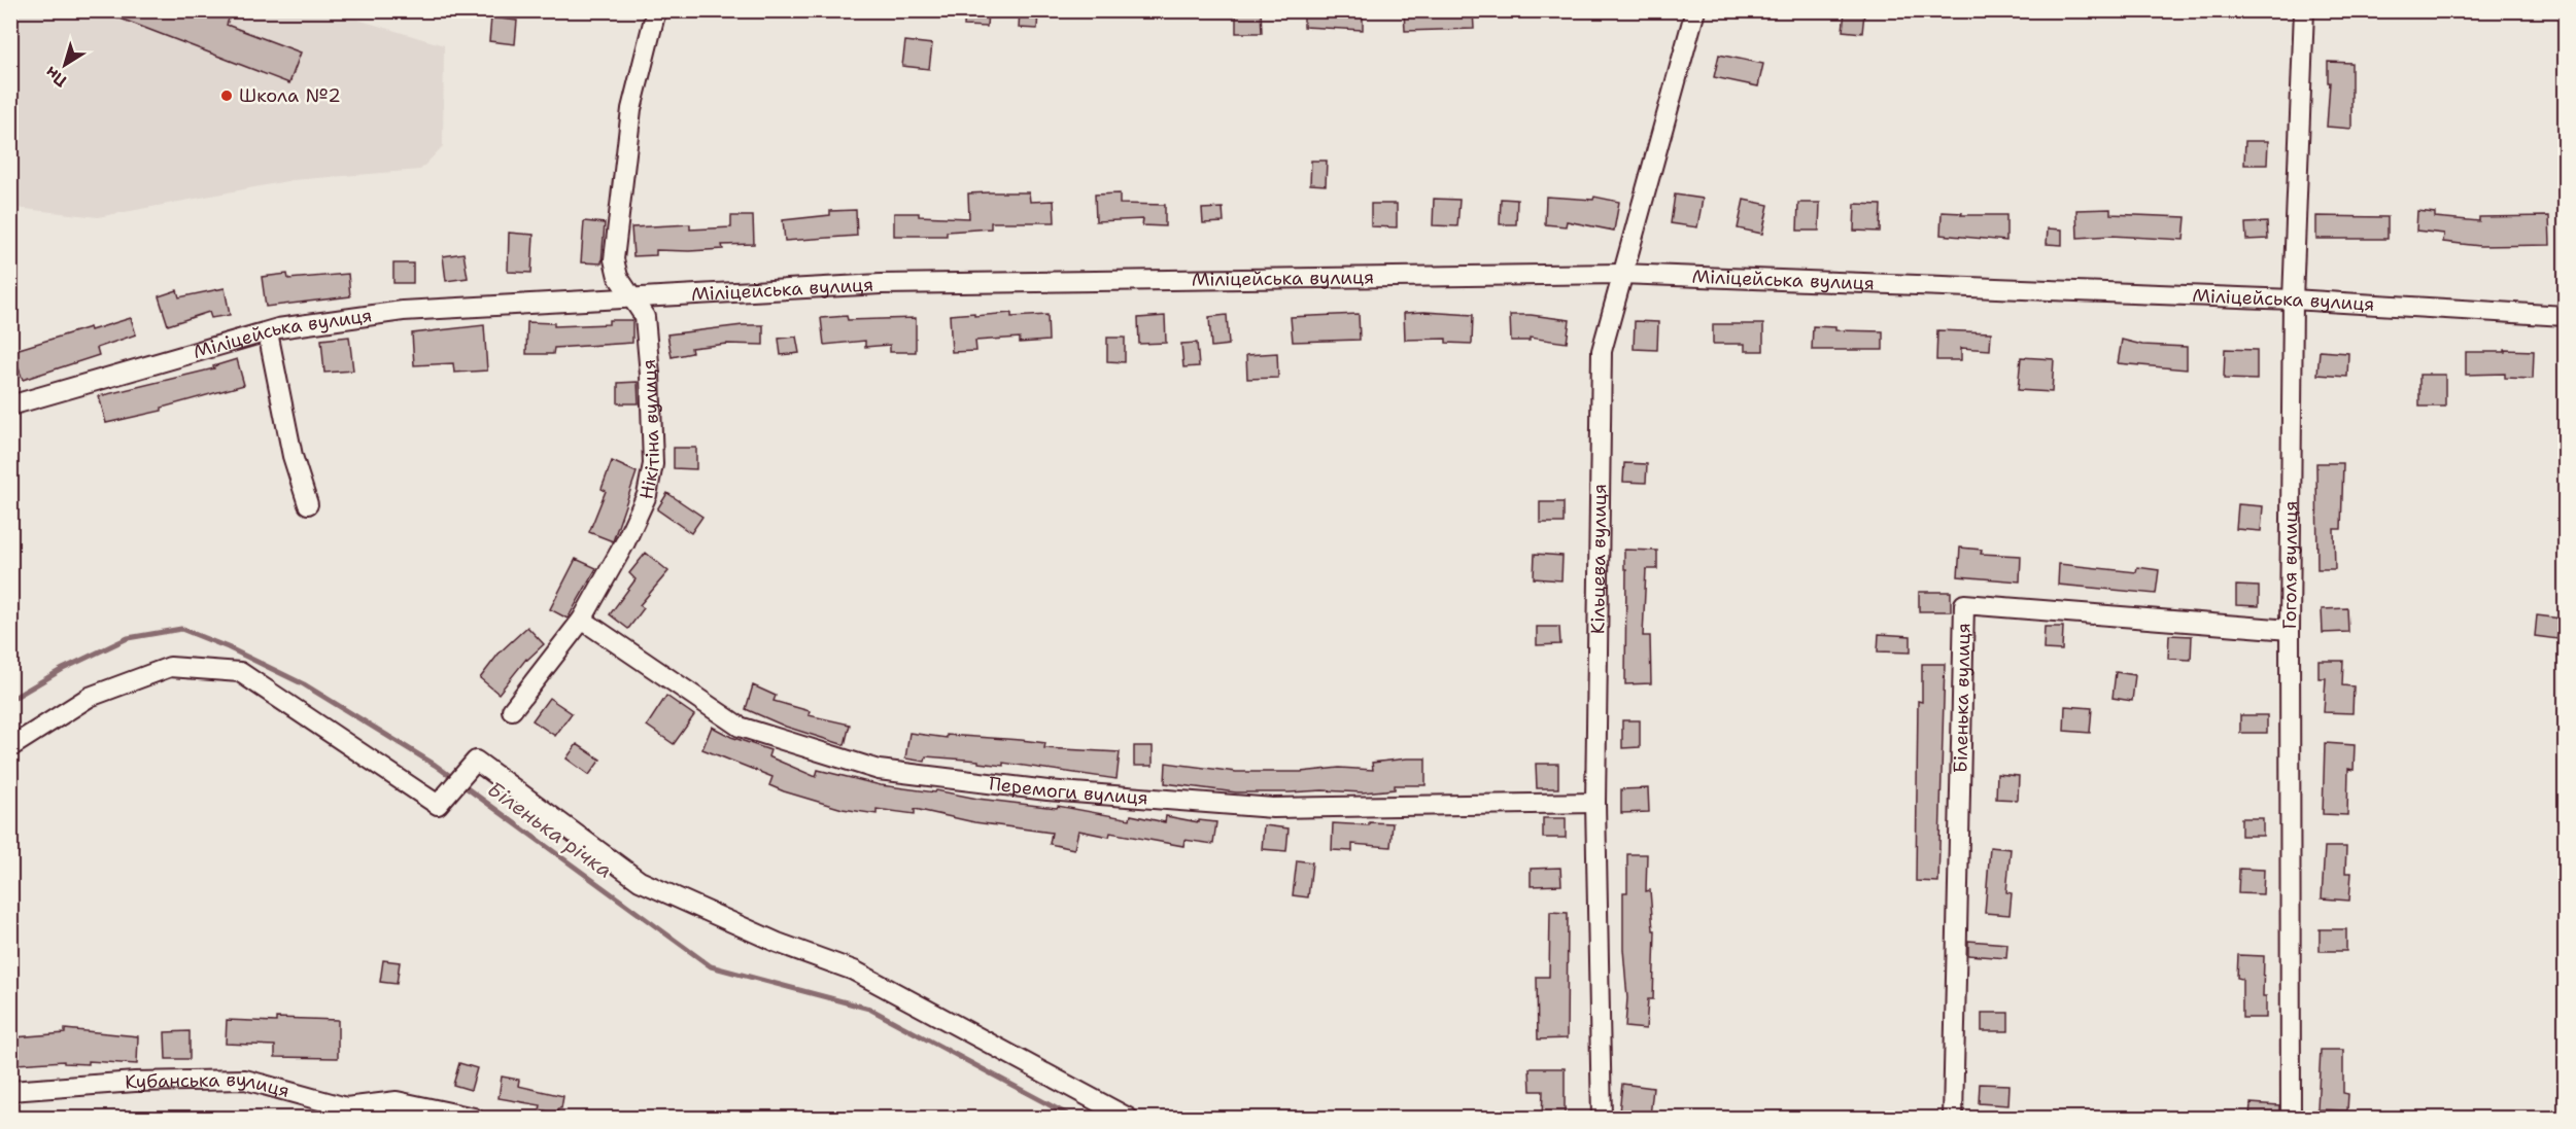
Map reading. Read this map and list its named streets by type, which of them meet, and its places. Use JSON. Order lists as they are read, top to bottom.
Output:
{
  "streets": {
    "street": [
      "Міліцейська вулиця",
      "Нікітіна вулиця",
      "Кільцева вулиця",
      "Гоголя вулиця",
      "Біленька вулиця",
      "Перемоги вулиця",
      "Кубанська вулиця"
    ]
  },
  "crossings": [
    ["Міліцейська вулиця", "Нікітіна вулиця"],
    ["Міліцейська вулиця", "Кільцева вулиця"],
    ["Міліцейська вулиця", "Гоголя вулиця"],
    ["Нікітіна вулиця", "Перемоги вулиця"],
    ["Кільцева вулиця", "Перемоги вулиця"],
    ["Гоголя вулиця", "Біленька вулиця"]
  ],
  "water": ["Біленька річка"],
  "places": ["Школа №2"],
  "north": "bottom left"
}
